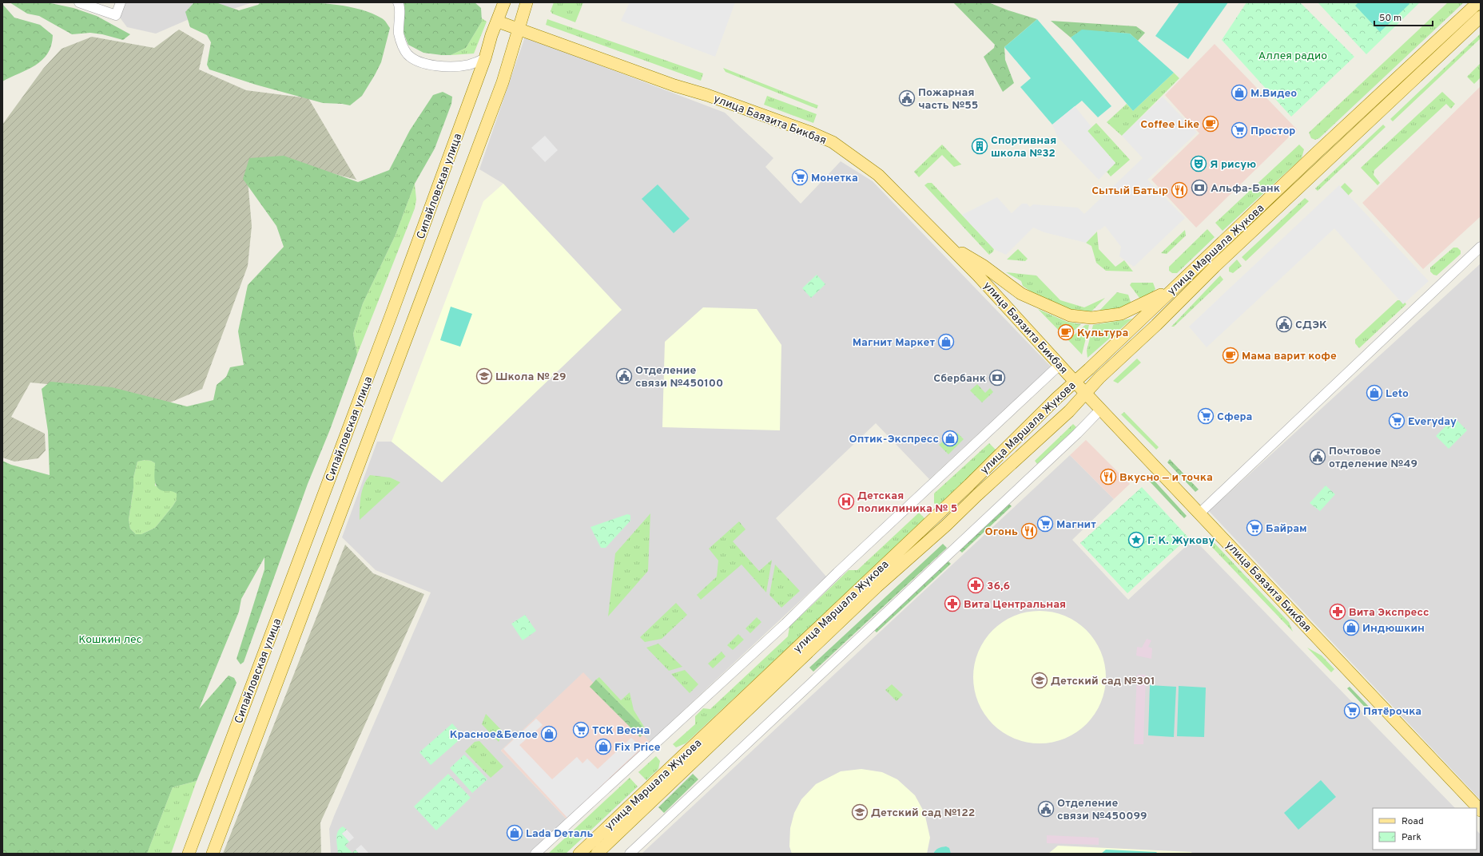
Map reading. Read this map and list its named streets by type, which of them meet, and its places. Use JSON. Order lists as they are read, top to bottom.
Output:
{
  "streets": {
    "main road": ["улица Баязита Бикбая", "Сипайловская улица", "улица Маршала Жукова"]
  },
  "crossings": [
    ["улица Баязита Бикбая", "Сипайловская улица"],
    ["улица Баязита Бикбая", "улица Маршала Жукова"]
  ],
  "parks": ["Аллея радио", "Кошкин лес"],
  "places": {
    "shop": [
      "М.Видео",
      "Магнит Маркет",
      "Leto",
      "Оптик-Экспресс",
      "Индюшкин",
      "Красное&Белое",
      "Fix Price",
      "Lada Dеталь"
    ],
    "public building": [
      "Пожарная часть №55",
      "СДЭК",
      "Отделение связи №450100",
      "Почтовое отделение №49",
      "Отделение связи №450099"
    ],
    "cafe": ["Coffee Like", "Культура", "Мама варит кофе"],
    "supermarket": [
      "Простор",
      "Монетка",
      "Сфера",
      "Everyday",
      "Магнит",
      "Байрам",
      "Пятёрочка",
      "ТСК Весна"
    ],
    "building": ["Спортивная школа №32"],
    "theatre": ["Я рисую"],
    "bank": ["Альфа-Банк", "Сбербанк"],
    "restaurant": ["Сытый Батыр", "Вкусно — и точка", "Огонь"],
    "school or university": ["Школа № 29", "Детский сад №301", "Детский сад №122"],
    "hospital": ["Детская поликлиника № 5"],
    "place": ["Г. К. Жукову"],
    "pharmacy": ["36,6", "Вита Центральная", "Вита Экспресс"]
  },
  "legend": ["Road", "Park"],
  "scale_bar": "50 m"
}
